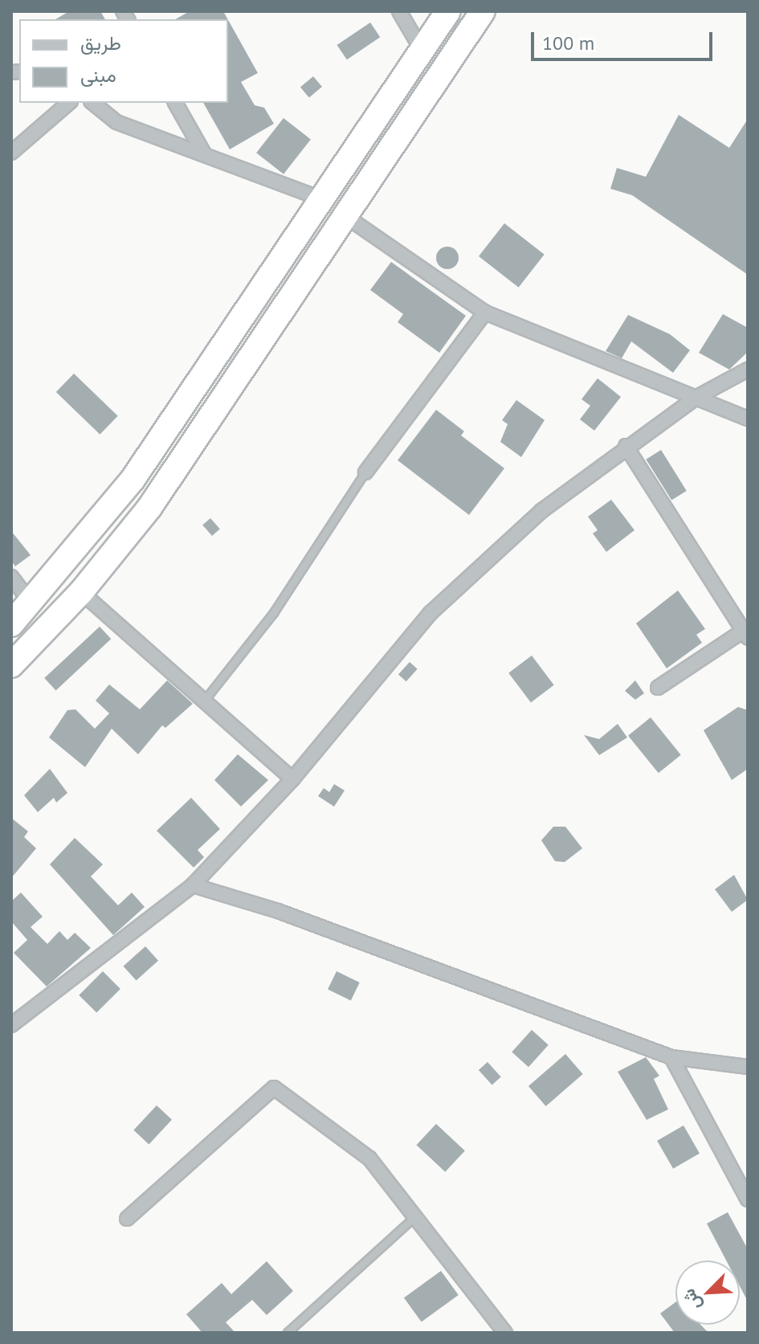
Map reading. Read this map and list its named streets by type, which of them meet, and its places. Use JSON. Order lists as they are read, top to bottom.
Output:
{
  "legend": ["طريق", "مبنى"],
  "scale_bar": "100 m",
  "north": "bottom left"
}
